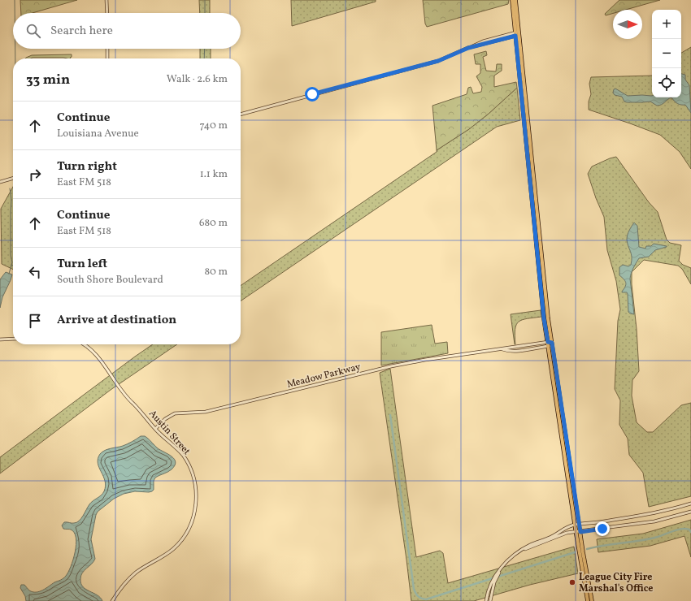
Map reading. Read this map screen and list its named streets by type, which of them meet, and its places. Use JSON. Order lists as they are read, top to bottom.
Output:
{
  "streets": {
    "street": ["Meadow Parkway", "Austin Street"]
  },
  "crossings": [
    ["Meadow Parkway", "Austin Street"]
  ],
  "places": ["League City Fire Marshal's Office"],
  "north": "right",
  "page": {
    "map_buttons": ["+", "−"],
    "search": "Search here",
    "heading": ["33 min", "Walk · 2.6 km"],
    "list": [
      ["Continue", "Louisiana Avenue", "740 m"],
      ["Turn right", "East FM 518", "1.1 km"],
      ["Continue", "East FM 518", "680 m"],
      ["Turn left", "South Shore Boulevard", "80 m"],
      "Arrive at destination"
    ]
  }
}
